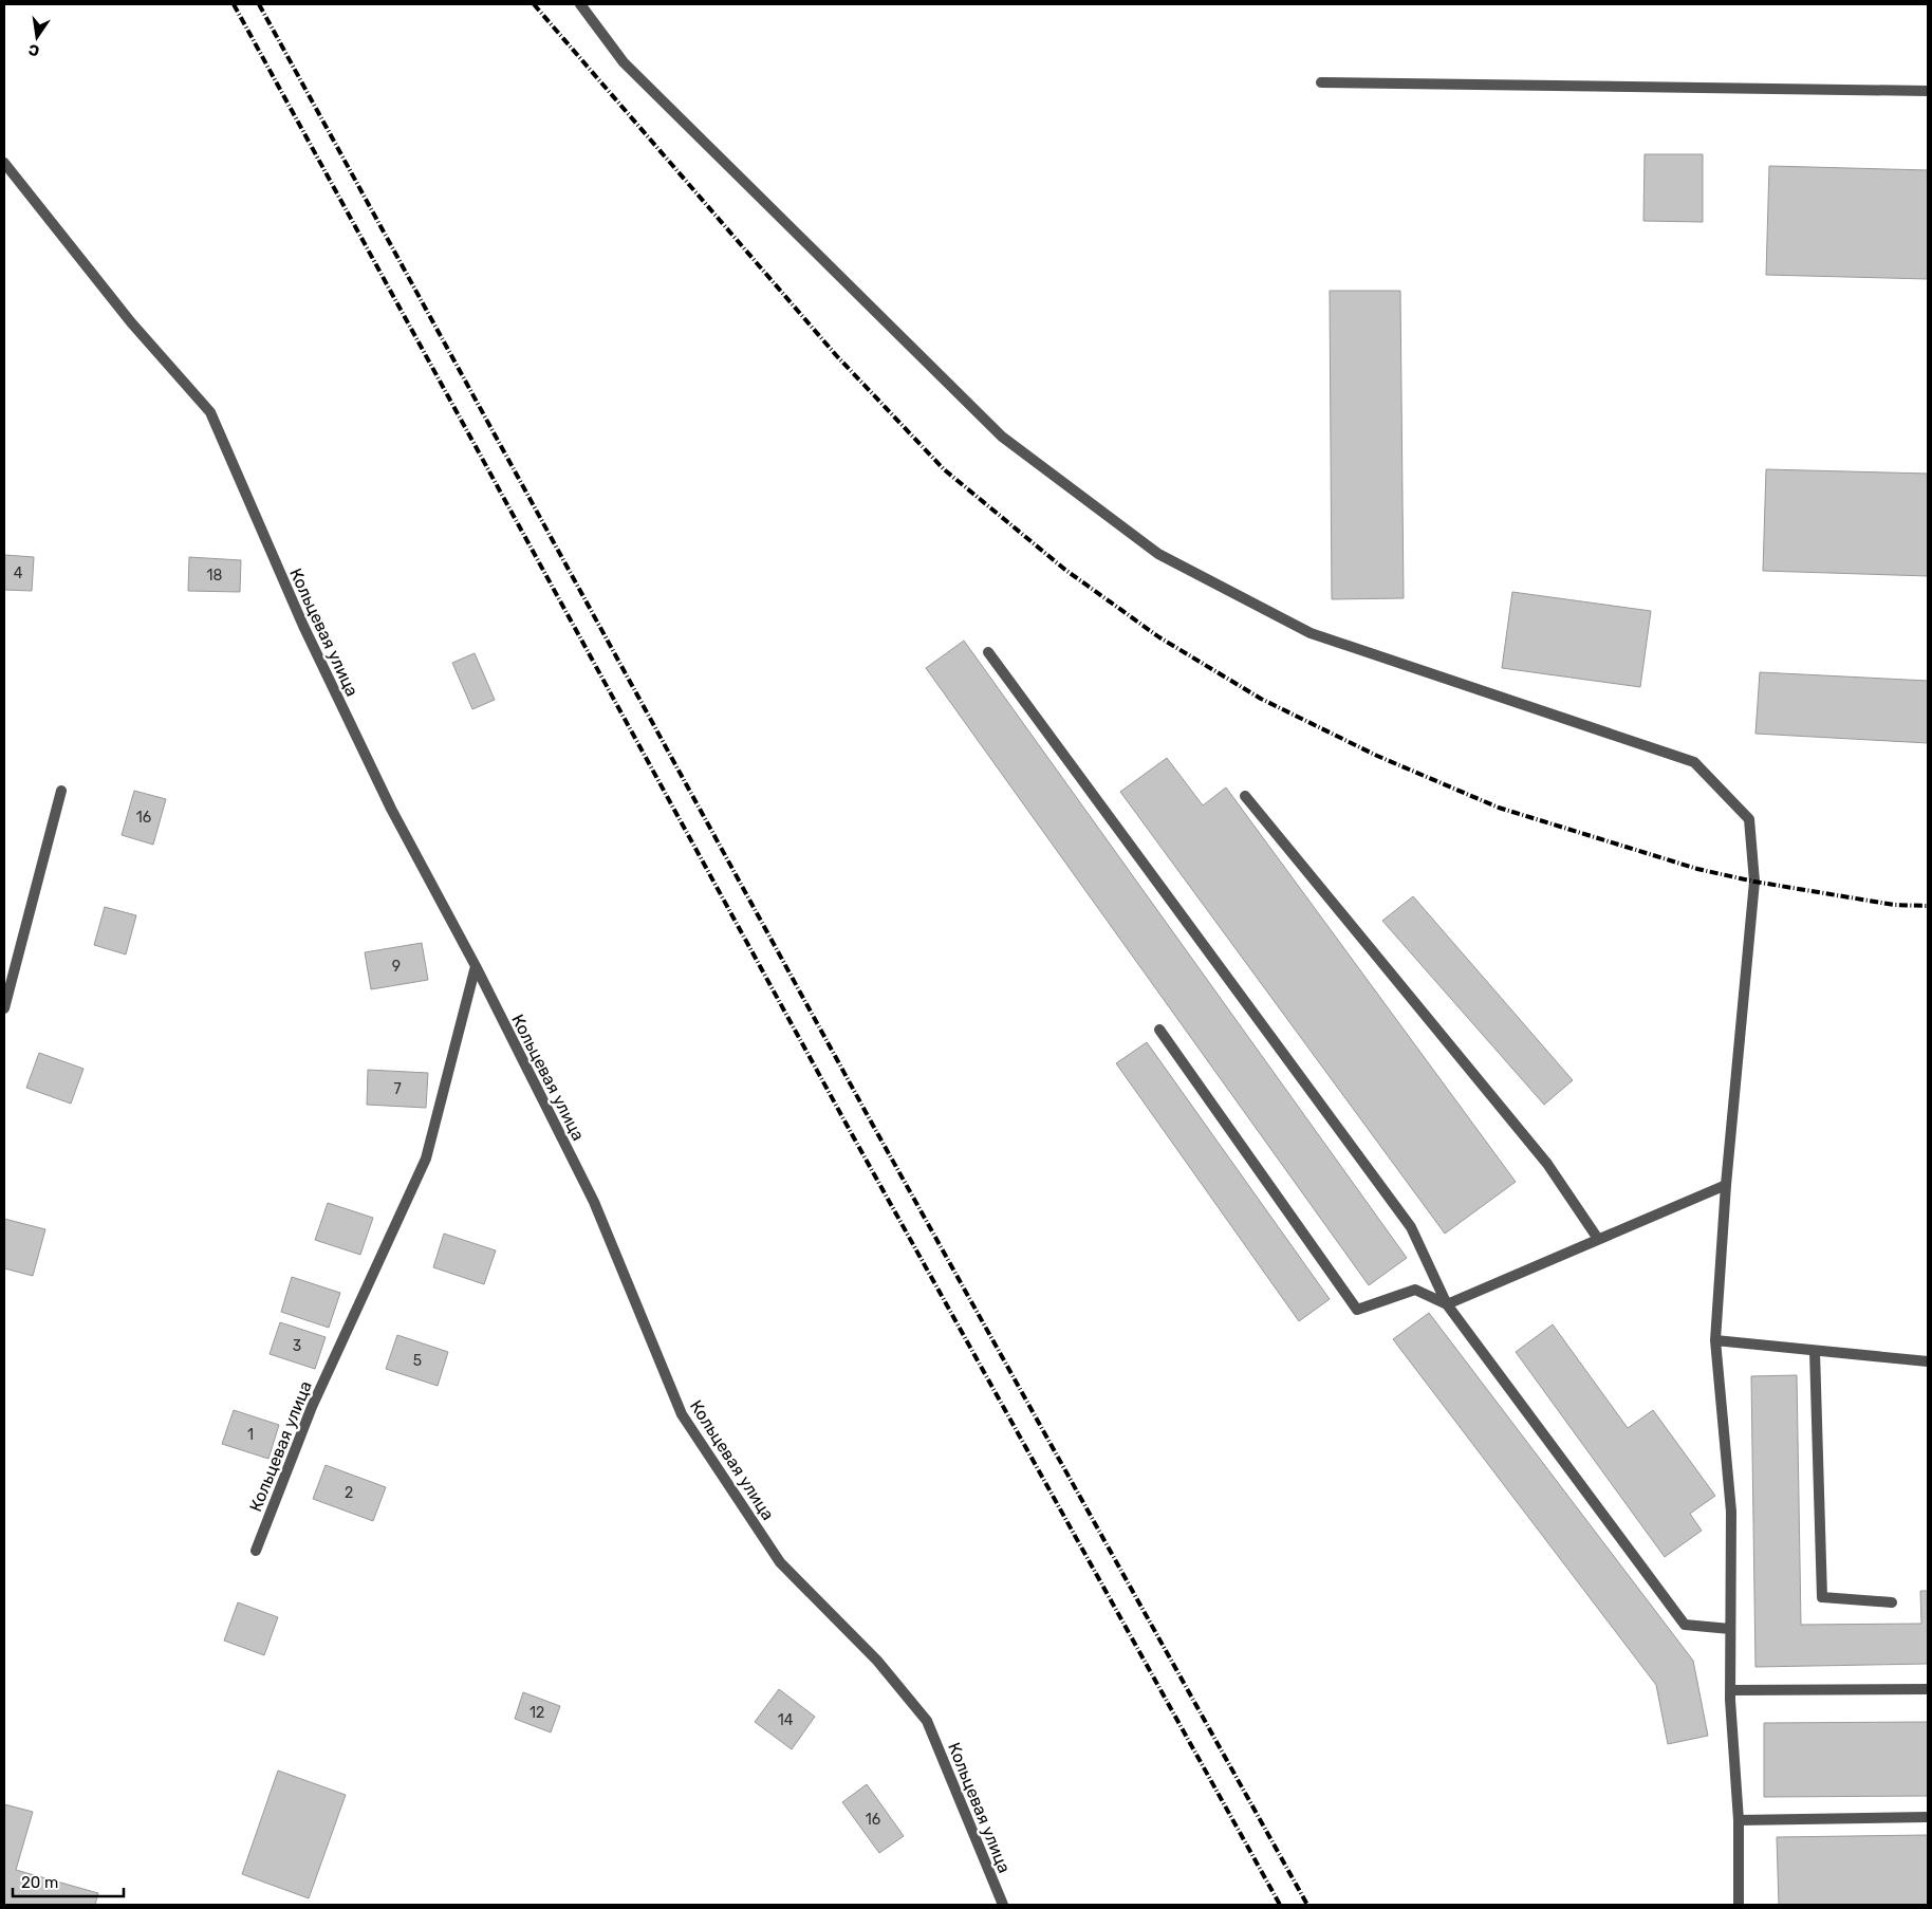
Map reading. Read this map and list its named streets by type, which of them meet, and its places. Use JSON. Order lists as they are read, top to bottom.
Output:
{
  "streets": {
    "street": ["Кольцевая улица"]
  },
  "house_numbers": [
    "4",
    "18",
    "16",
    "9",
    "7",
    "3",
    "5",
    "1",
    "2",
    "12",
    "14",
    "16"
  ],
  "scale_bar": "20 m",
  "north": "bottom"
}
